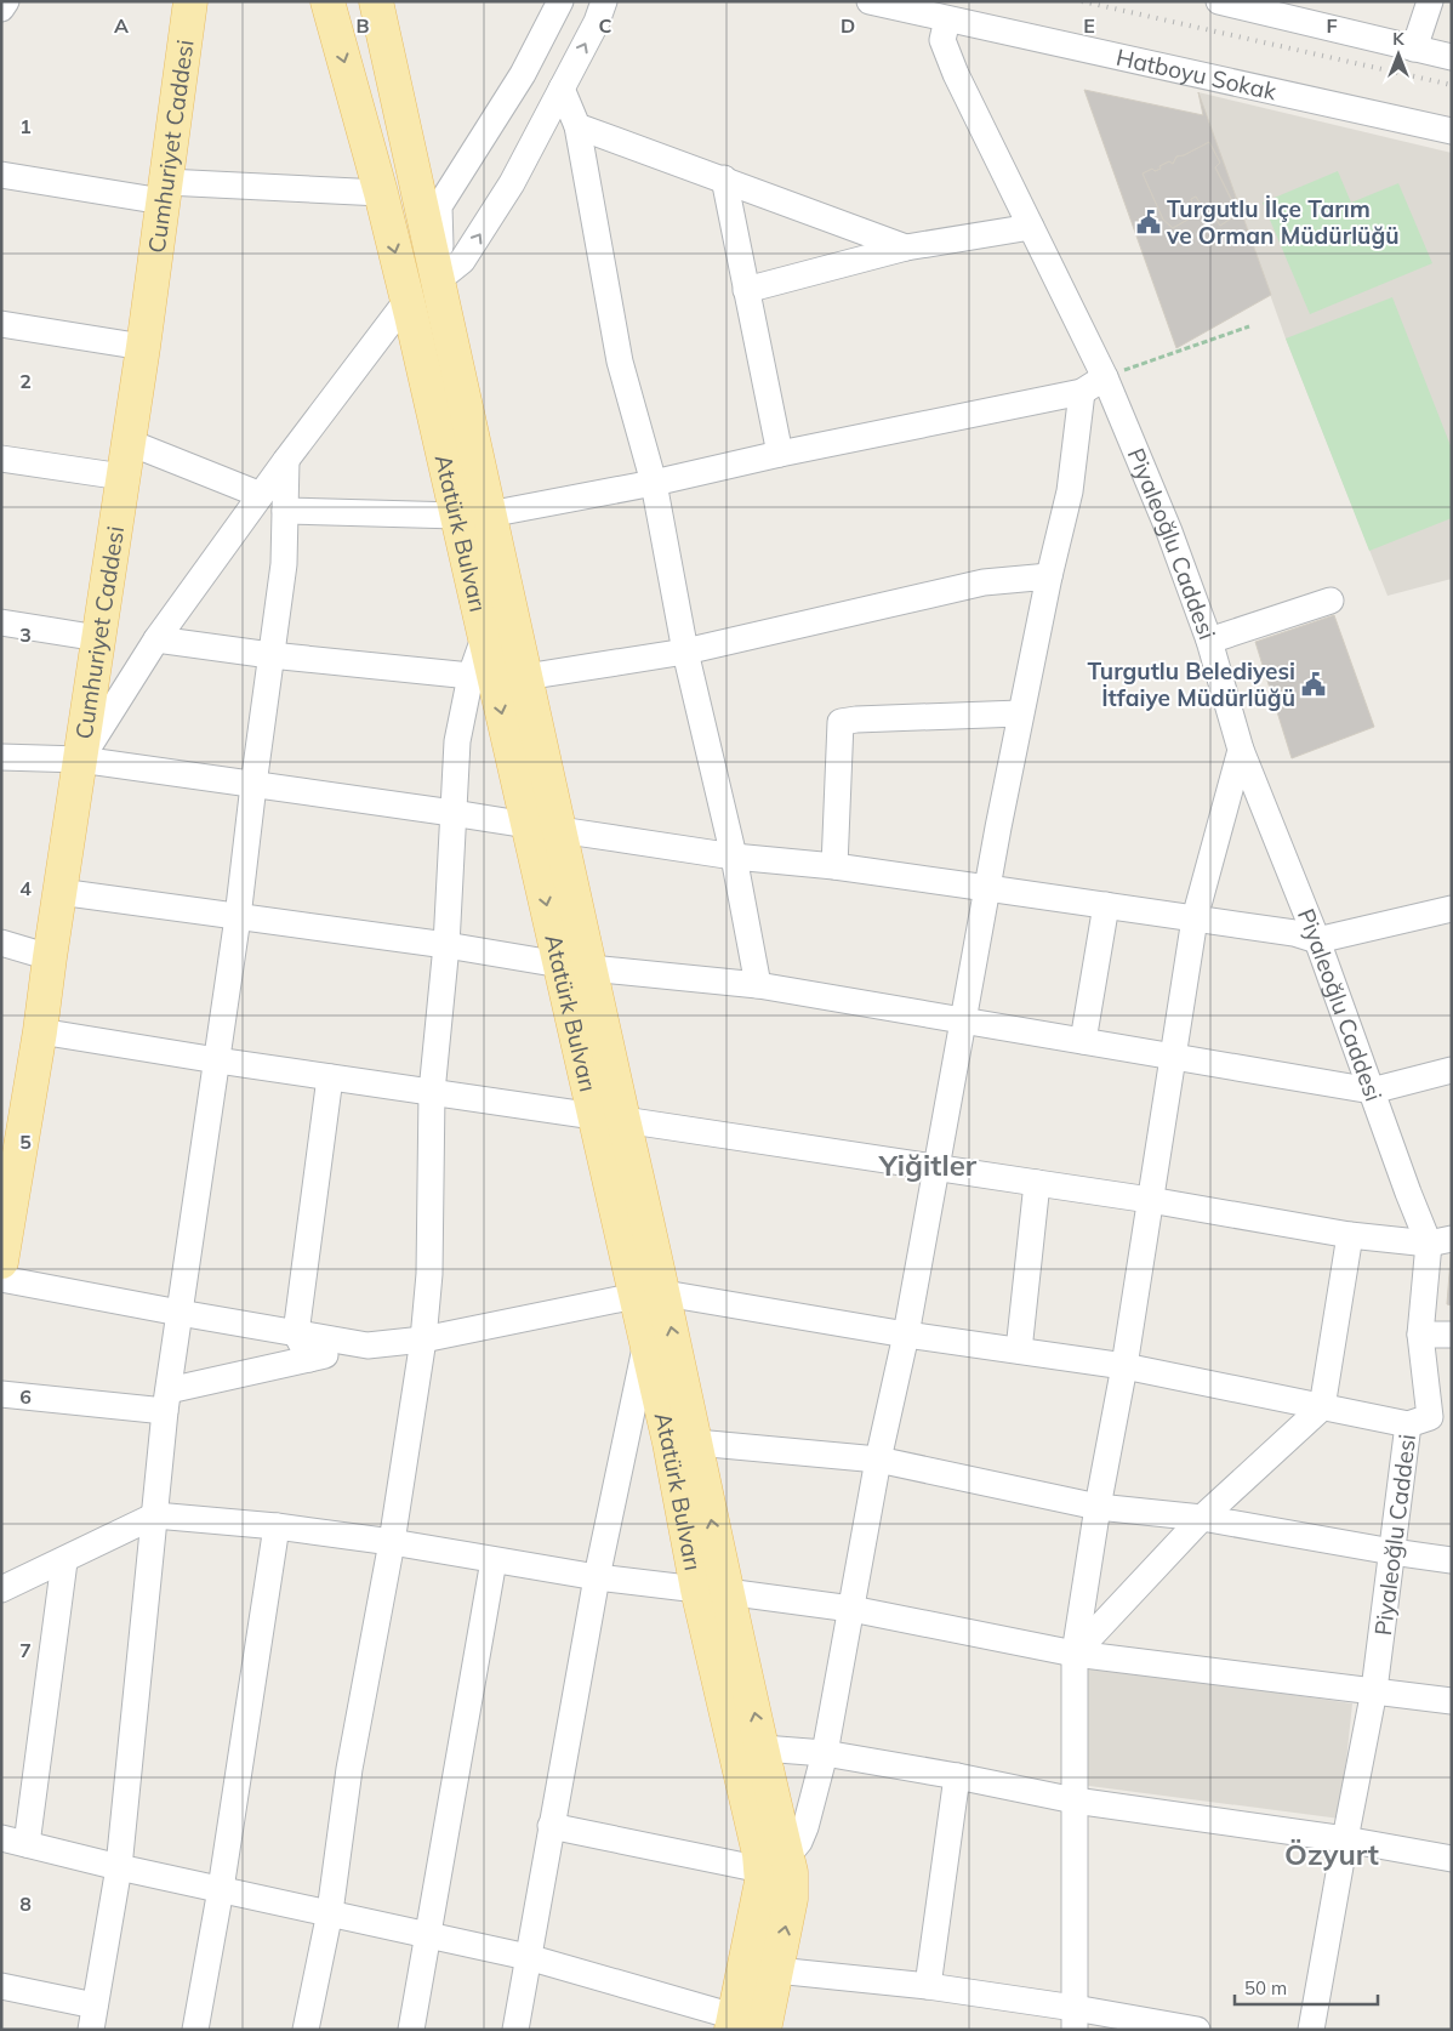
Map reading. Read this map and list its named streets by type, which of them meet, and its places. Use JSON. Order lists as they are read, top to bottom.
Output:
{
  "streets": {
    "main road": ["Cumhuriyet Caddesi", "Atatürk Bulvarı"],
    "street": ["Hatboyu Sokak", "Piyaleoğlu Caddesi"]
  },
  "crossings": [
    ["Hatboyu Sokak", "Piyaleoğlu Caddesi"]
  ],
  "districts": ["Yiğitler", "Özyurt"],
  "places": {
    "public building": ["Turgutlu İlçe Tarım ve Orman Müdürlüğü", "Turgutlu Belediyesi İtfaiye Müdürlüğü"]
  },
  "scale_bar": "50 m",
  "north": "top",
  "grid": {
    "columns": [
      "A",
      "B",
      "C",
      "D",
      "E",
      "F"
    ],
    "rows": [
      "1",
      "2",
      "3",
      "4",
      "5",
      "6",
      "7",
      "8"
    ]
  }
}
